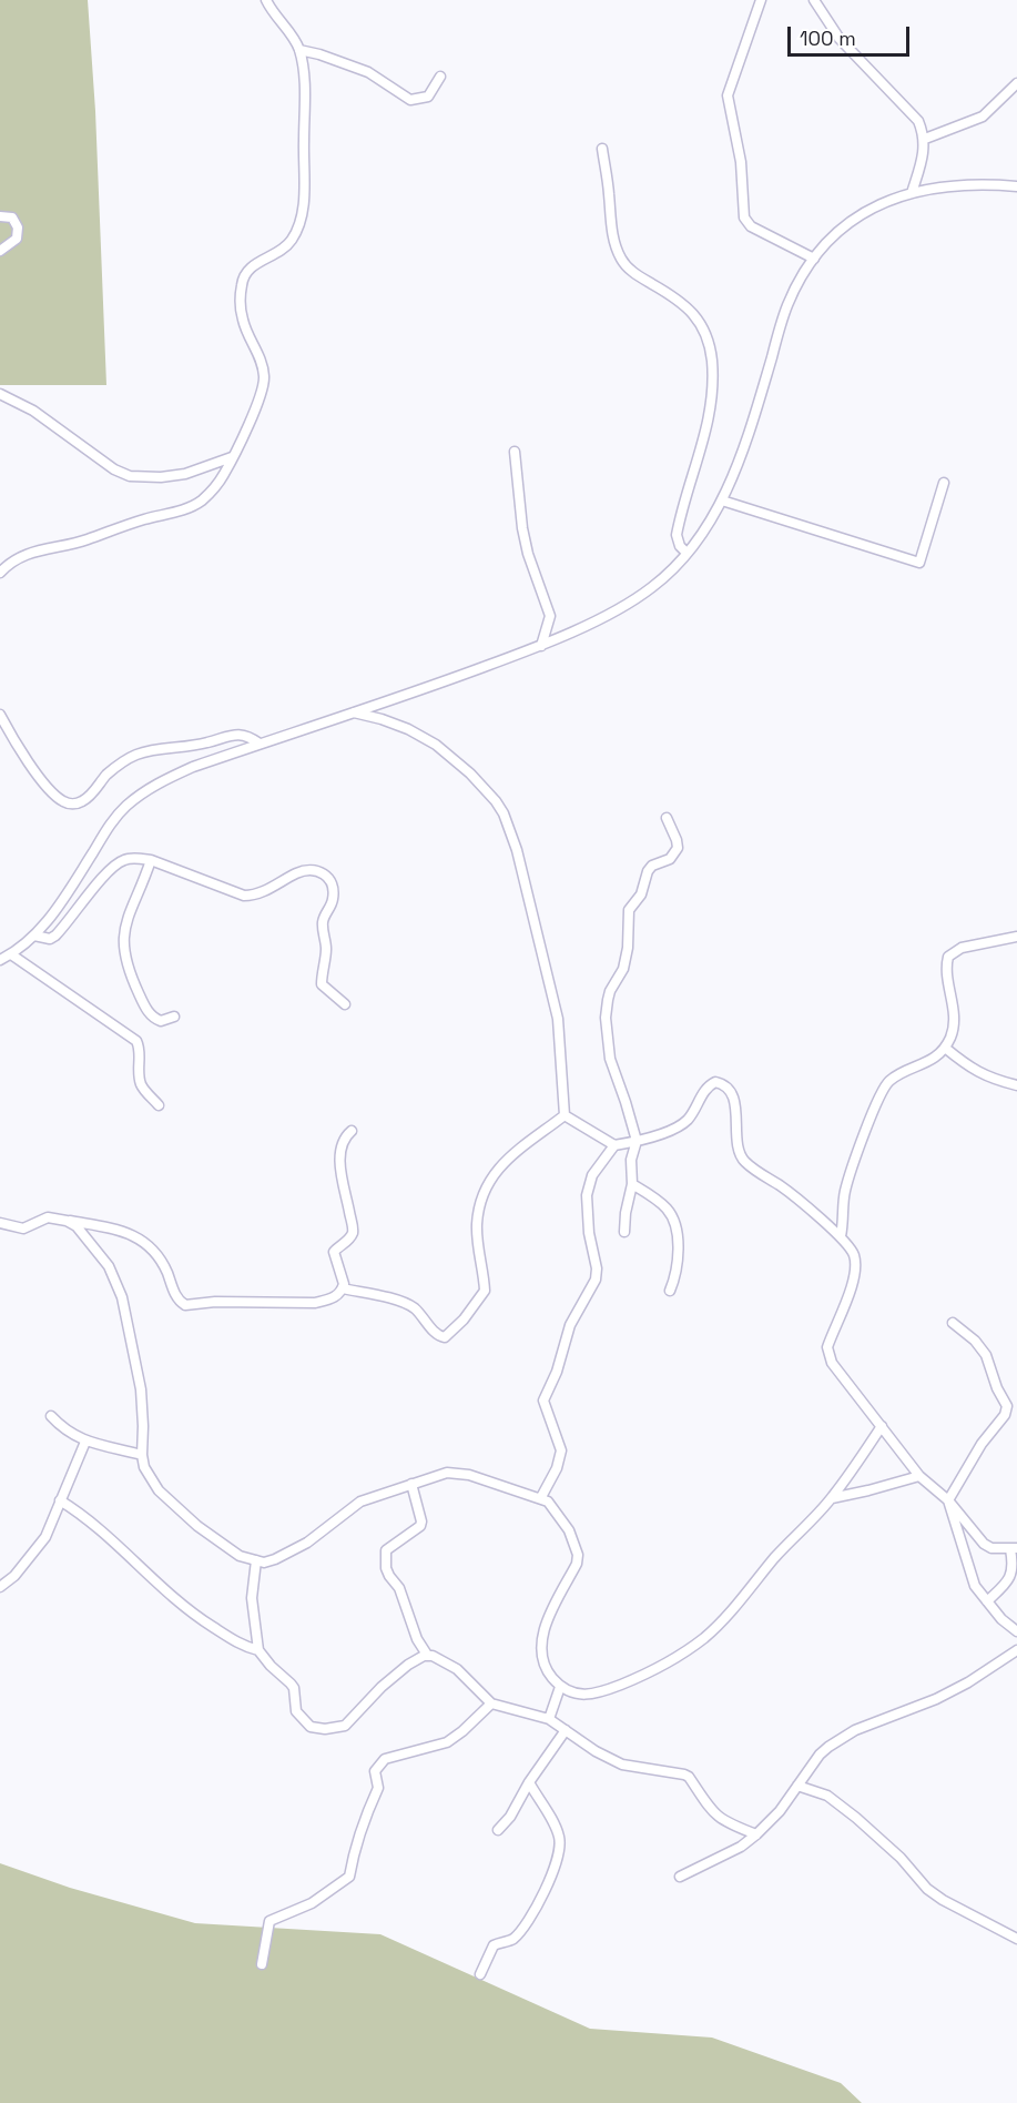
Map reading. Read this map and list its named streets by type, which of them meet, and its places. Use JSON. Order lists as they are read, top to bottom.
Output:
{
  "scale_bar": "100 m"
}
